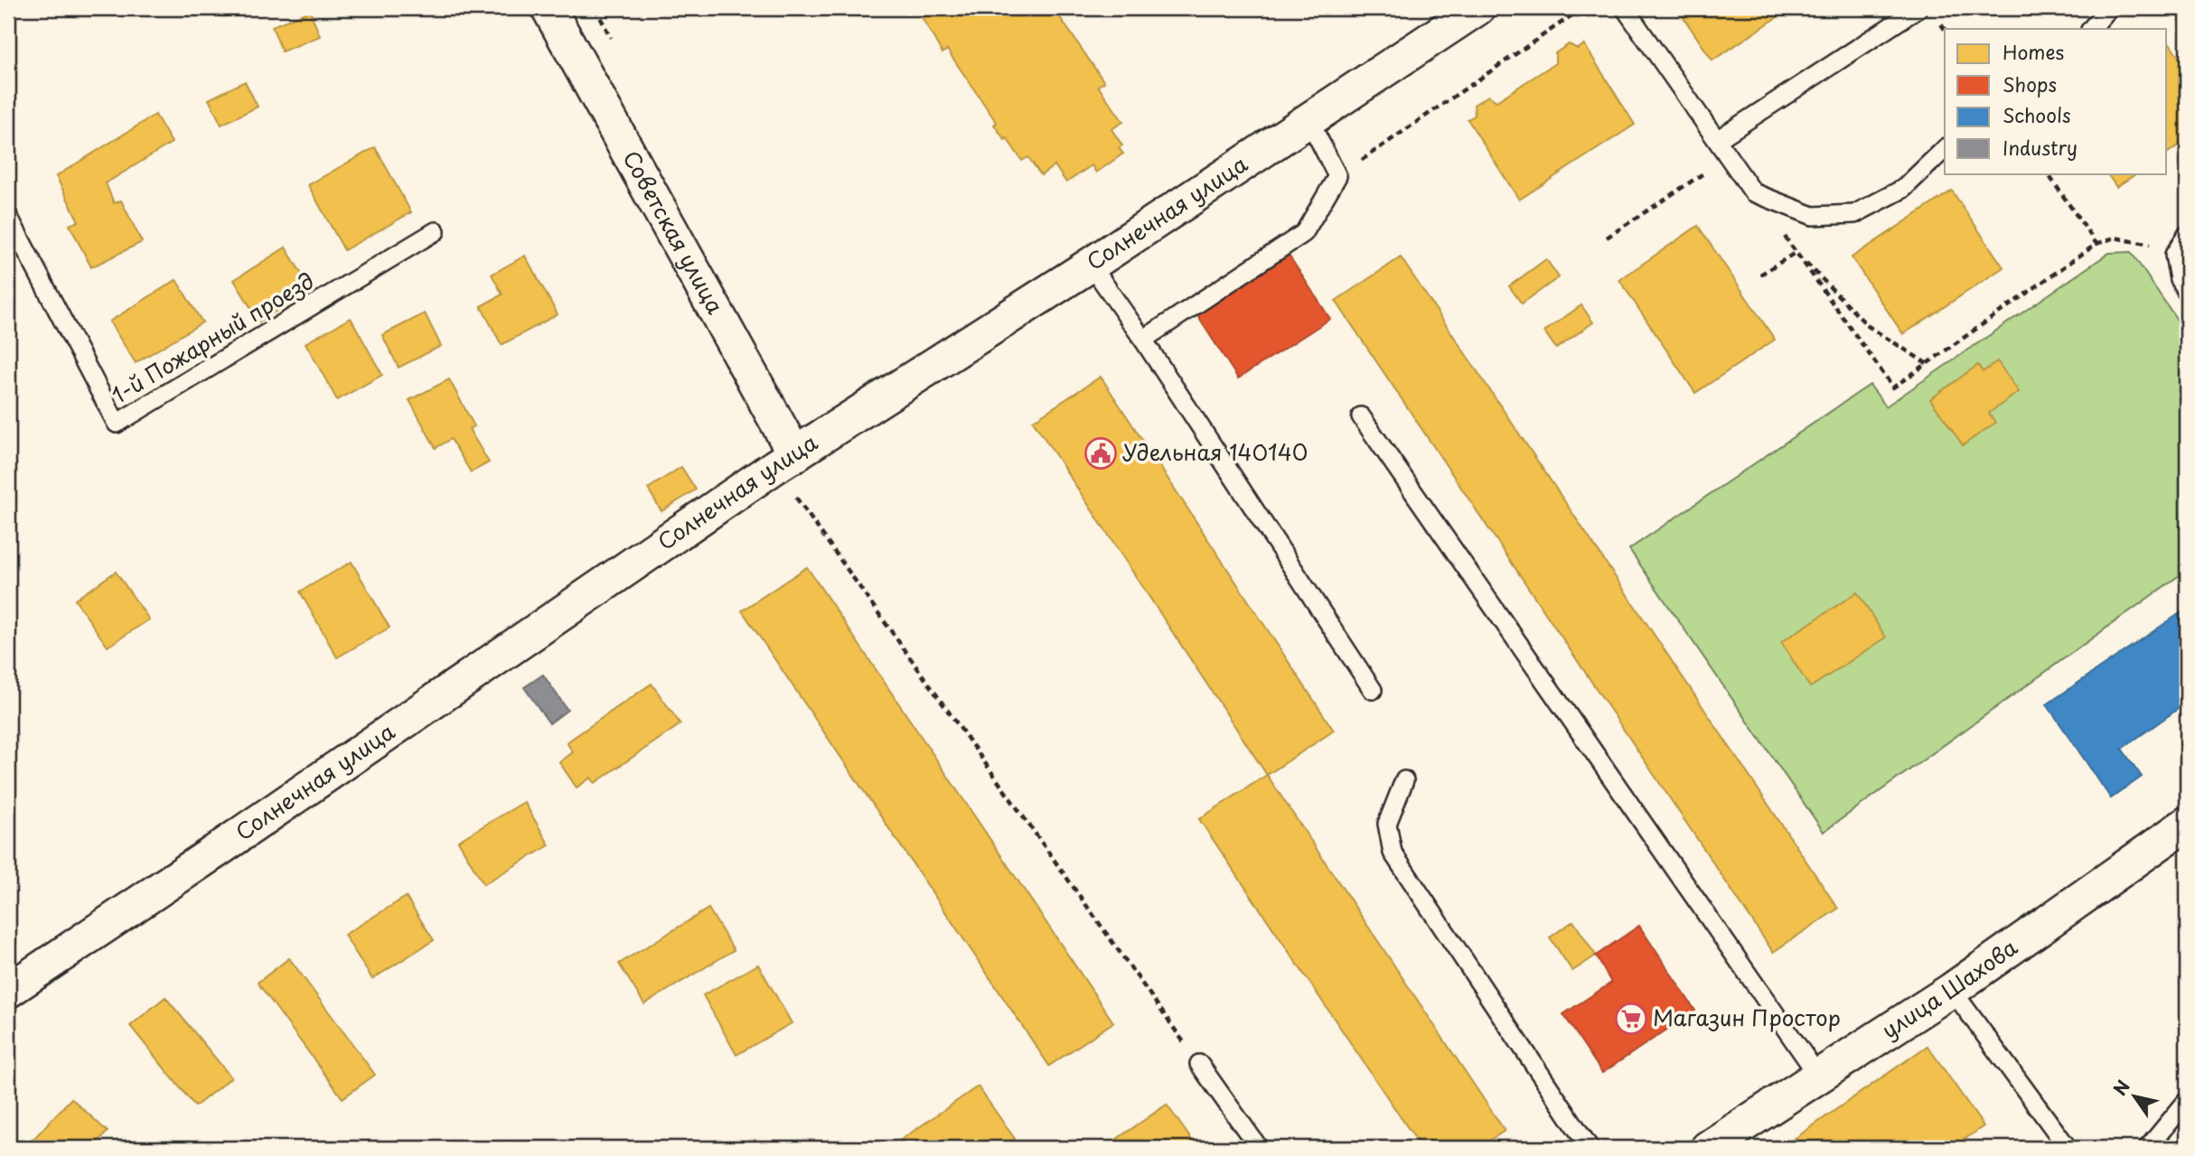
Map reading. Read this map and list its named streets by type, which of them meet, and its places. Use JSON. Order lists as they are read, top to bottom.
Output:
{
  "streets": {
    "street": ["Солнечная улица", "Советская улица", "улица Шахова"],
    "lane": ["1-й Пожарный проезд"]
  },
  "crossings": [
    ["Солнечная улица", "Советская улица"]
  ],
  "places": {
    "public building": ["Удельная 140140"],
    "supermarket": ["Магазин Простор"]
  },
  "legend": [
    "Homes",
    "Shops",
    "Schools",
    "Industry"
  ],
  "north": "top left"
}
